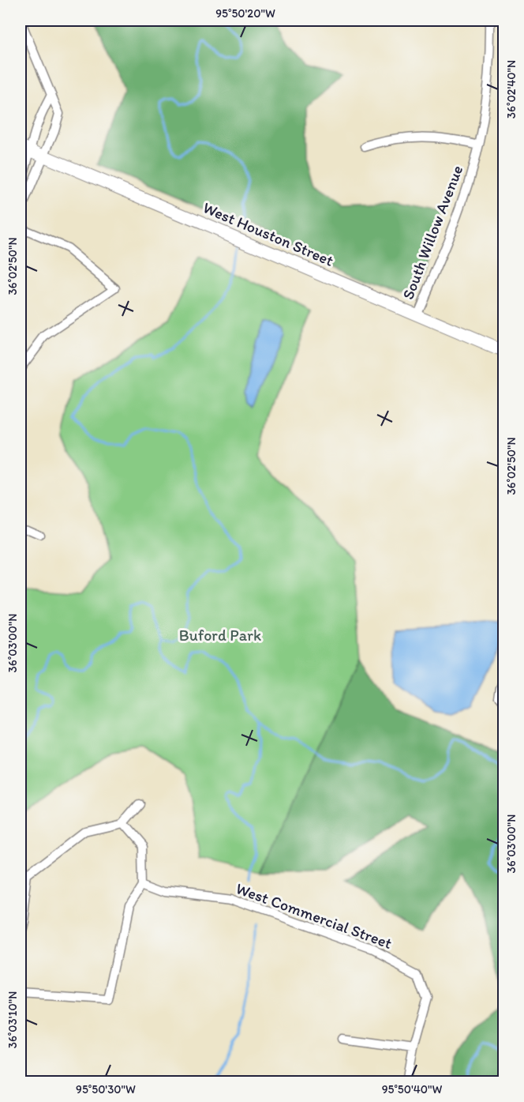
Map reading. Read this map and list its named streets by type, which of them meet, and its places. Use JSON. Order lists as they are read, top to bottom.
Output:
{
  "streets": {
    "main road": ["West Houston Street"],
    "street": ["South Willow Avenue", "West Commercial Street"]
  },
  "crossings": [
    ["South Willow Avenue", "West Houston Street"]
  ],
  "parks": ["Buford Park"],
  "coordinates": [
    "95°50'20\"W",
    "36°02'40\"N",
    "36°02'50\"N",
    "36°03'00\"N",
    "36°03'10\"N",
    "95°50'30\"W",
    "95°50'40\"W"
  ]
}
